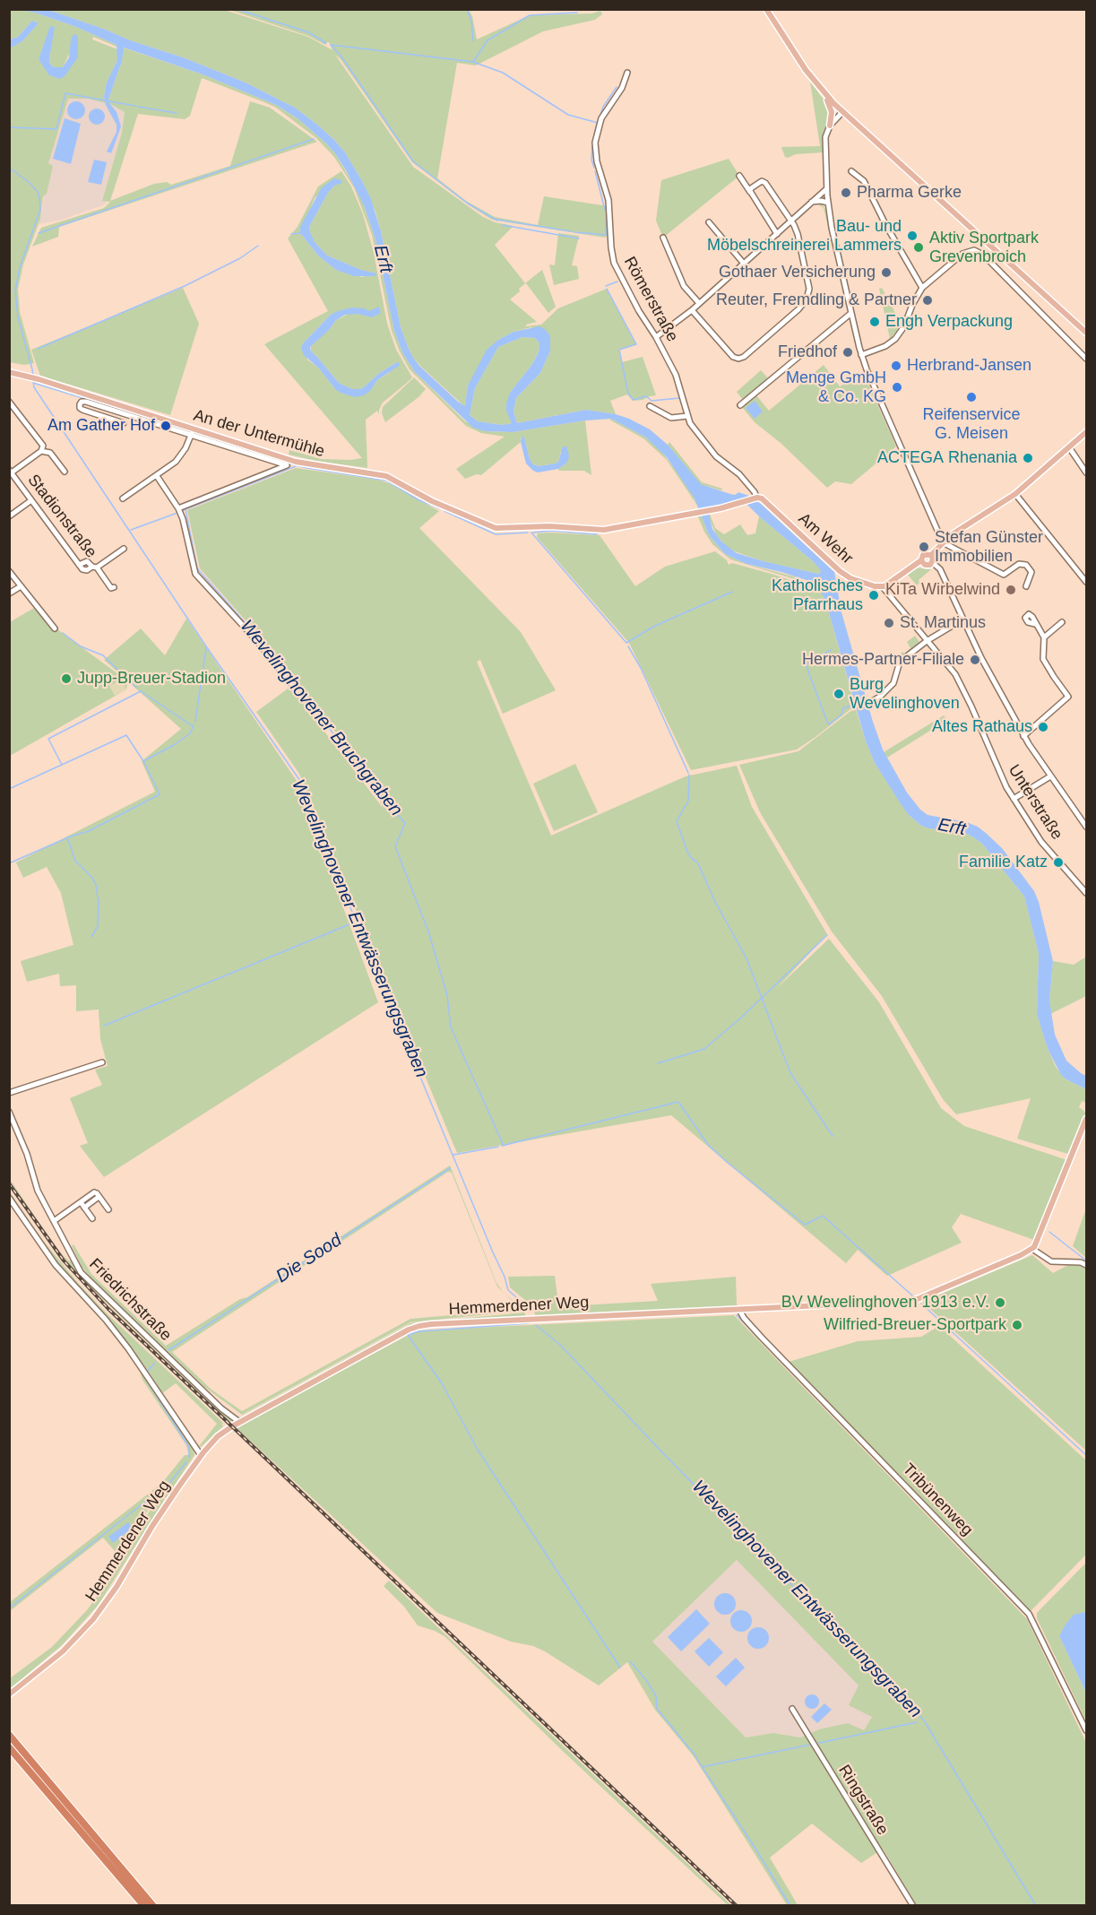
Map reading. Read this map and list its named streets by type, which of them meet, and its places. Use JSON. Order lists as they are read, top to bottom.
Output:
{
  "streets": {
    "main road": ["An der Untermühle", "Am Wehr", "Hemmerdener Weg"],
    "street": [
      "Römerstraße",
      "Stadionstraße",
      "Unterstraße",
      "Friedrichstraße",
      "Tribünenweg",
      "Ringstraße"
    ]
  },
  "crossings": [
    ["Römerstraße", "Am Wehr"],
    ["An der Untermühle", "Am Wehr"],
    ["Am Wehr", "Unterstraße"],
    ["Friedrichstraße", "Hemmerdener Weg"],
    ["Hemmerdener Weg", "Tribünenweg"]
  ],
  "water": [
    "Erft",
    "Wevelinghovener Bruchgraben",
    "Wevelinghovener Entwässerungsgraben",
    "Die Sood"
  ],
  "places": [
    "Pharma Gerke",
    "Bau- und Möbelschreinerei Lammers",
    "Aktiv Sportpark Grevenbroich",
    "Gothaer Versicherung",
    "Reuter, Fremdling & Partner",
    "Engh Verpackung",
    "Friedhof",
    "Herbrand-Jansen",
    "Menge GmbH & Co. KG",
    "Reifenservice G. Meisen",
    "Am Gather Hof",
    "ACTEGA Rhenania",
    "Stefan Günster Immobilien",
    "KiTa Wirbelwind",
    "Katholisches Pfarrhaus",
    "St. Martinus",
    "Hermes-Partner-Filiale",
    "Jupp-Breuer-Stadion",
    "Burg Wevelinghoven",
    "Altes Rathaus",
    "Familie Katz",
    "BV Wevelinghoven 1913 e.V.",
    "Wilfried-Breuer-Sportpark"
  ]
}
